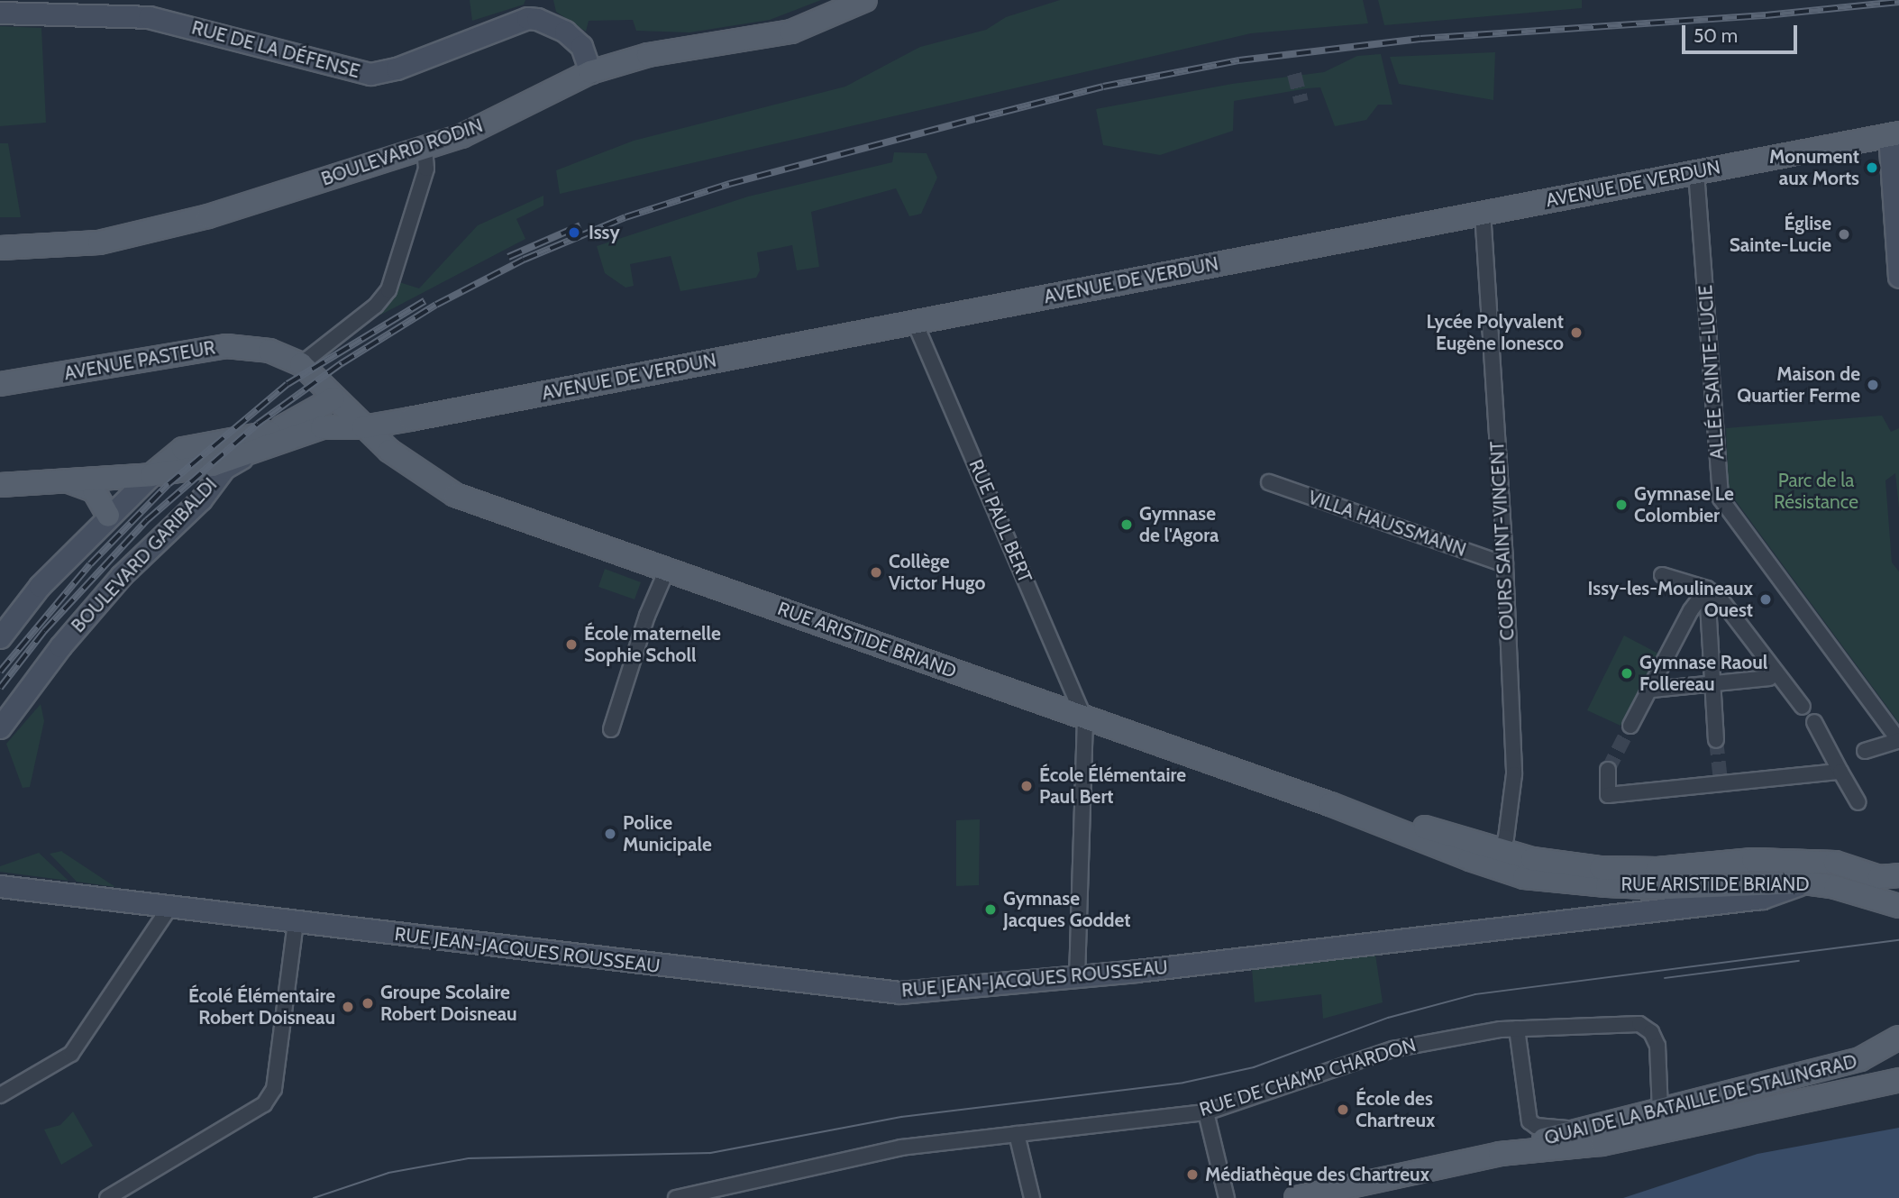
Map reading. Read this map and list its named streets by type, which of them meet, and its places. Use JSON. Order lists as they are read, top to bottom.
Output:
{
  "streets": {
    "main road": [
      "BOULEVARD RODIN",
      "AVENUE DE VERDUN",
      "AVENUE PASTEUR",
      "RUE ARISTIDE BRIAND",
      "QUAI DE LA BATAILLE DE STALINGRAD"
    ],
    "street": [
      "RUE DE LA DÉFENSE",
      "ALLÉE SAINTE-LUCIE",
      "RUE PAUL BERT",
      "VILLA HAUSSMANN",
      "COURS SAINT-VINCENT",
      "BOULEVARD GARIBALDI",
      "RUE JEAN-JACQUES ROUSSEAU",
      "RUE DE CHAMP CHARDON"
    ]
  },
  "crossings": [
    ["RUE DE LA DÉFENSE", "BOULEVARD RODIN"],
    ["AVENUE DE VERDUN", "AVENUE PASTEUR"],
    ["AVENUE DE VERDUN", "ALLÉE SAINTE-LUCIE"],
    ["AVENUE DE VERDUN", "RUE PAUL BERT"],
    ["AVENUE DE VERDUN", "COURS SAINT-VINCENT"],
    ["AVENUE DE VERDUN", "RUE ARISTIDE BRIAND"],
    ["AVENUE PASTEUR", "RUE ARISTIDE BRIAND"],
    ["RUE PAUL BERT", "RUE ARISTIDE BRIAND"],
    ["VILLA HAUSSMANN", "COURS SAINT-VINCENT"],
    ["COURS SAINT-VINCENT", "RUE ARISTIDE BRIAND"],
    ["RUE ARISTIDE BRIAND", "RUE JEAN-JACQUES ROUSSEAU"],
    ["RUE DE CHAMP CHARDON", "QUAI DE LA BATAILLE DE STALINGRAD"]
  ],
  "parks": ["Parc de la Résistance"],
  "places": [
    "Monument aux Morts",
    "Issy",
    "Église Sainte-Lucie",
    "Lycée Polyvalent Eugène Ionesco",
    "Maison de Quartier Ferme",
    "Gymnase Le Colombier",
    "Gymnase de l'Agora",
    "Collège Victor Hugo",
    "Issy-les-Moulineaux Ouest",
    "École maternelle Sophie Scholl",
    "Gymnase Raoul Follereau",
    "École Élémentaire Paul Bert",
    "Police Municipale",
    "Gymnase Jacques Goddet",
    "Groupe Scolaire Robert Doisneau",
    "Écolé Élémentaire Robert Doisneau",
    "École des Chartreux",
    "Médiathèque des Chartreux"
  ],
  "scale_bar": "50 m"
}
